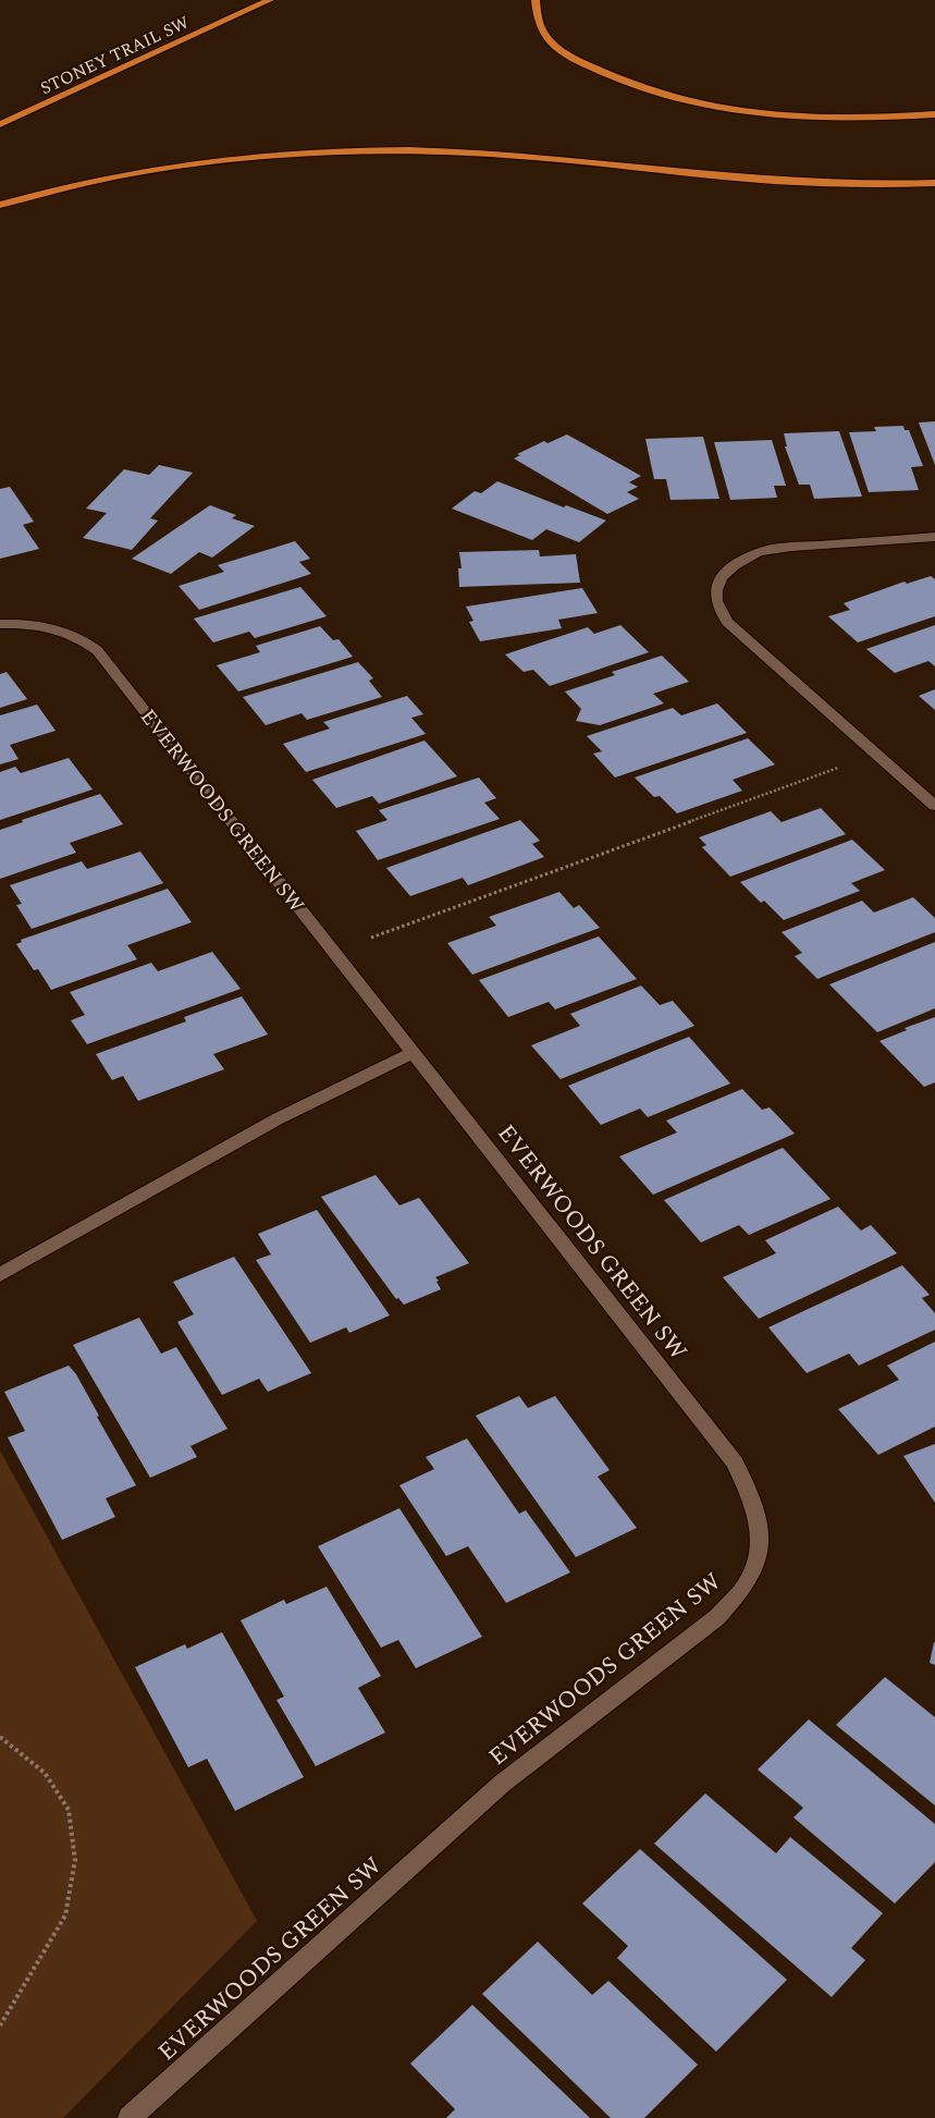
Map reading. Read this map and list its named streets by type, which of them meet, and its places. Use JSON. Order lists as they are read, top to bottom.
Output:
{
  "streets": {
    "highway": ["STONEY TRAIL SW"],
    "street": ["EVERWOODS GREEN SW"]
  }
}
